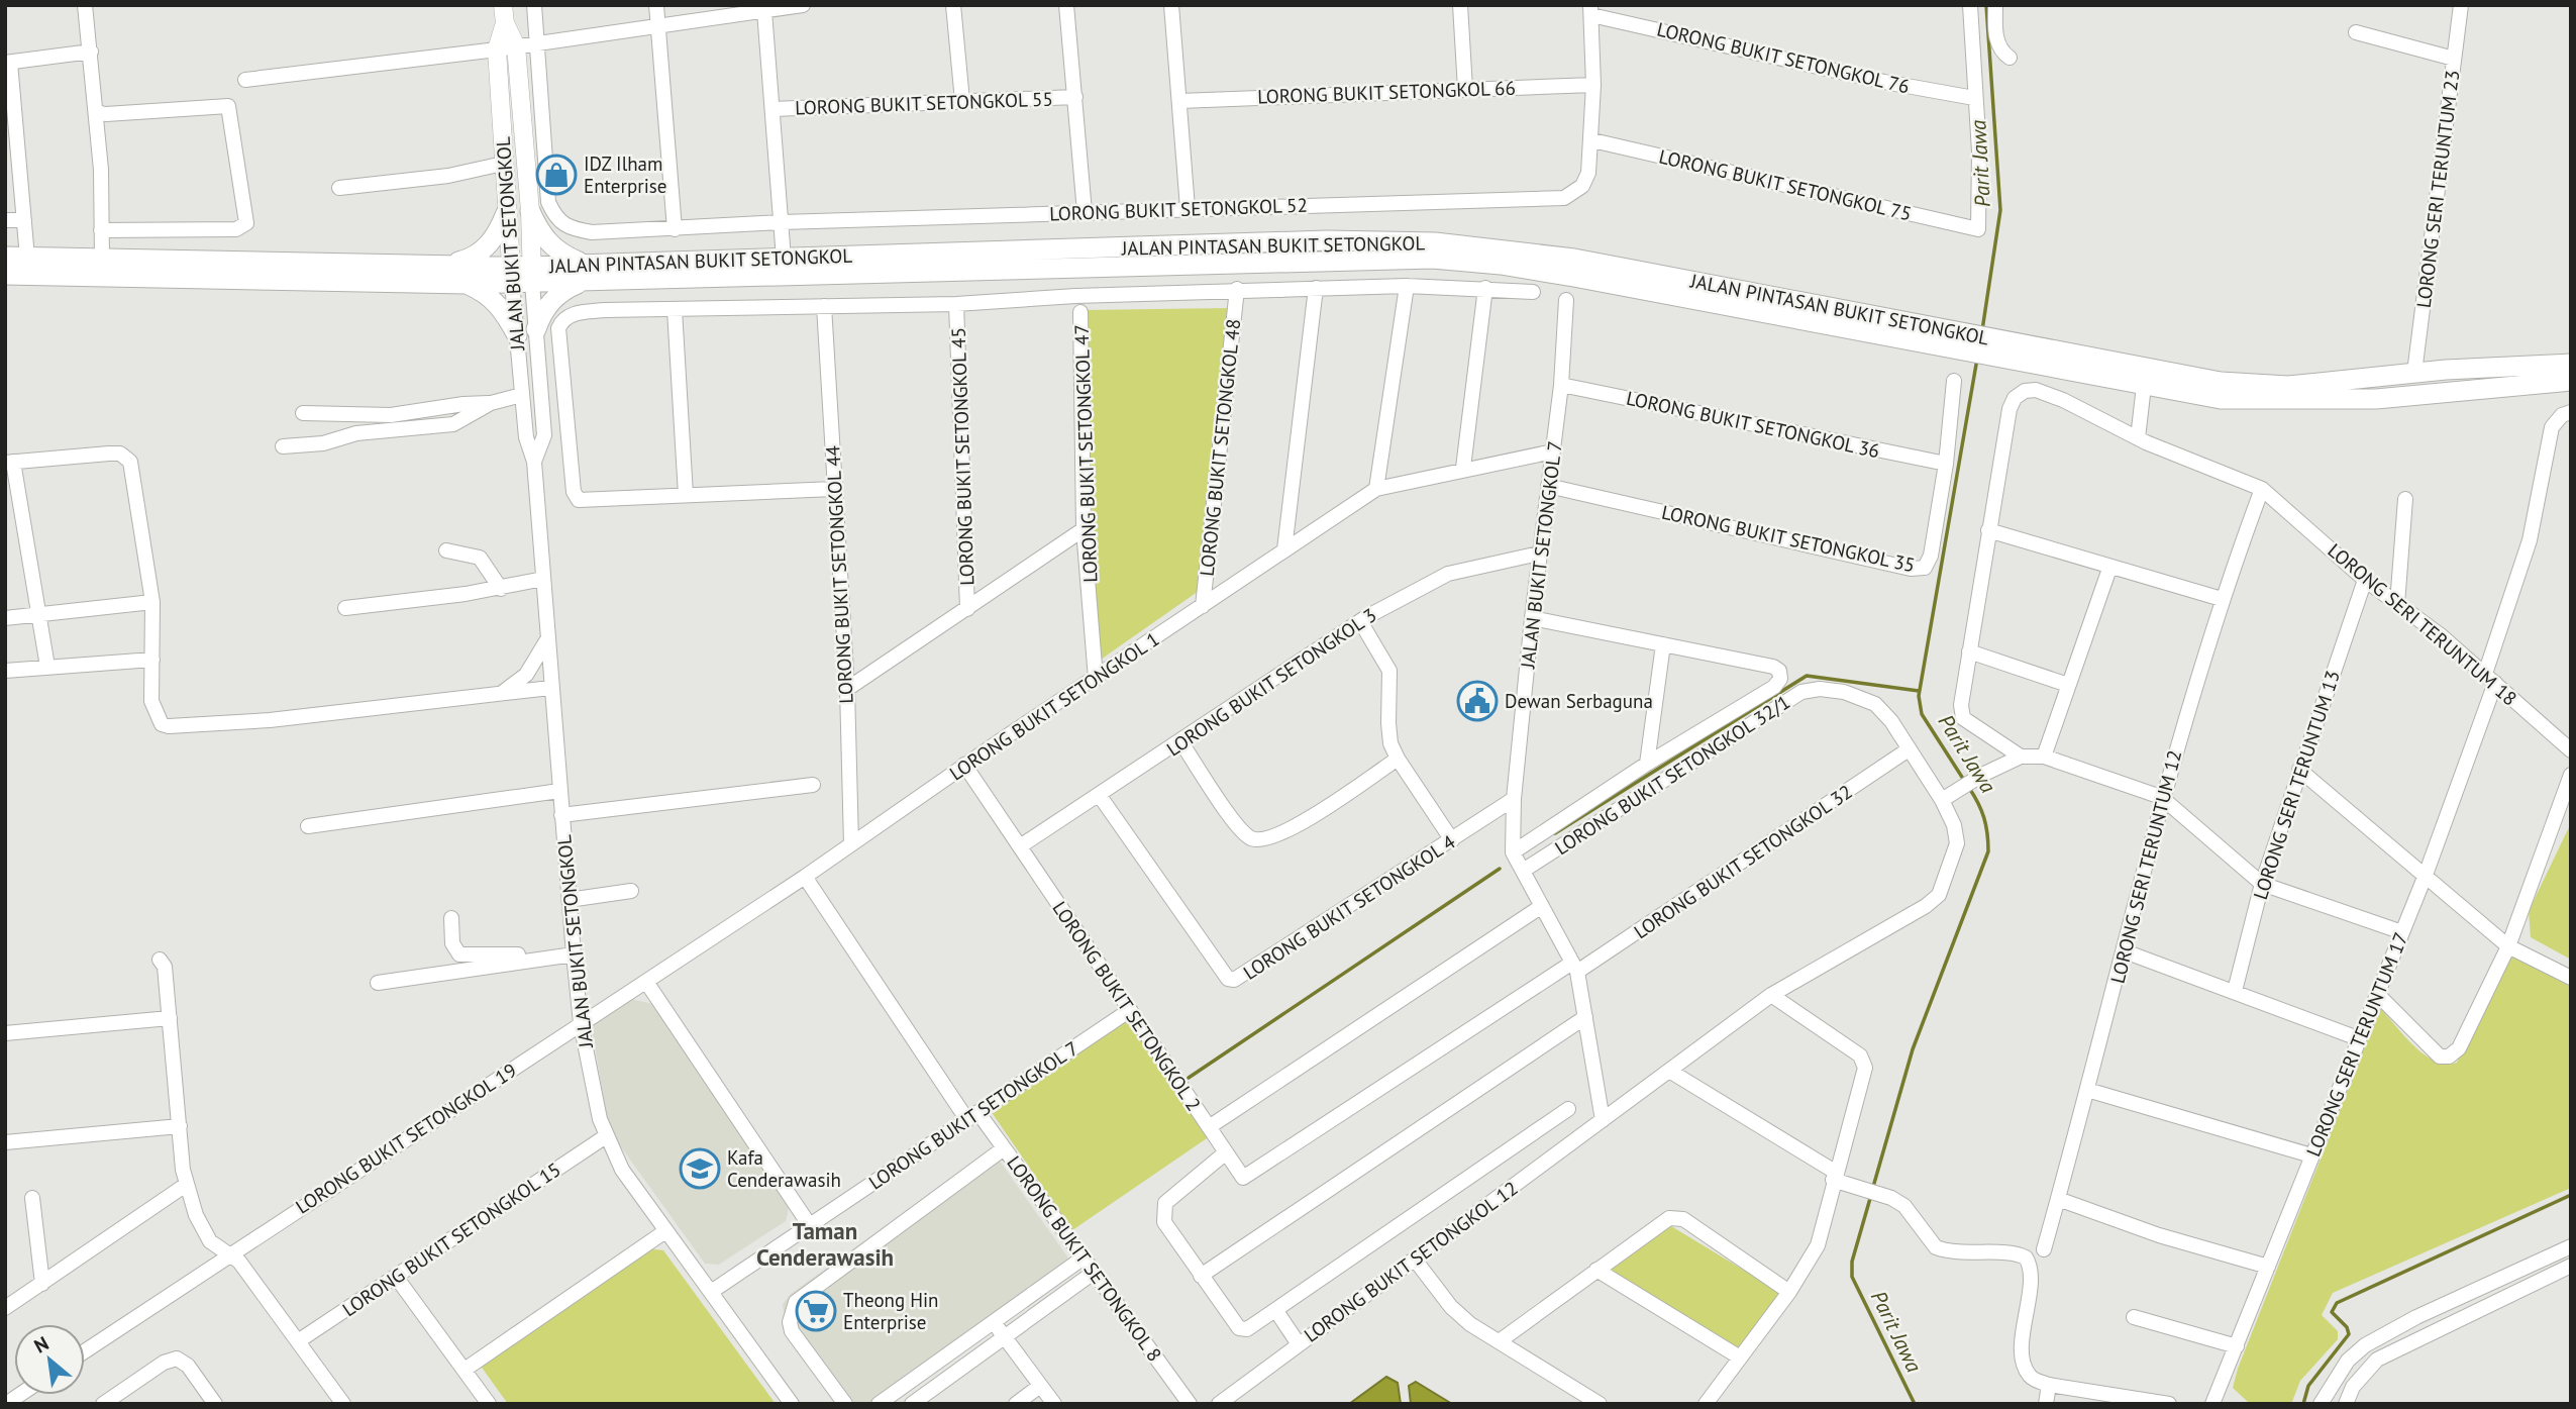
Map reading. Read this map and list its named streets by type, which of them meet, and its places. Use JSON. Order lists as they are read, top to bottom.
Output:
{
  "streets": {
    "main road": ["JALAN PINTASAN BUKIT SETONGKOL"],
    "street": [
      "LORONG BUKIT SETONGKOL 76",
      "LORONG BUKIT SETONGKOL 66",
      "LORONG BUKIT SETONGKOL 55",
      "LORONG BUKIT SETONGKOL 75",
      "LORONG SERI TERUNTUM 23",
      "LORONG BUKIT SETONGKOL 52",
      "JALAN BUKIT SETONGKOL",
      "LORONG BUKIT SETONGKOL 36",
      "LORONG BUKIT SETONGKOL 48",
      "LORONG BUKIT SETONGKOL 47",
      "LORONG BUKIT SETONGKOL 45",
      "LORONG BUKIT SETONGKOL 35",
      "JALAN BUKIT SETONGKOL 7",
      "LORONG BUKIT SETONGKOL 44",
      "LORONG SERI TERUNTUM 18",
      "LORONG BUKIT SETONGKOL 3",
      "LORONG BUKIT SETONGKOL 1",
      "LORONG BUKIT SETONGKOL 32/1",
      "LORONG SERI TERUNTUM 13",
      "LORONG BUKIT SETONGKOL 32",
      "LORONG SERI TERUNTUM 12",
      "LORONG BUKIT SETONGKOL 4",
      "LORONG BUKIT SETONGKOL 2",
      "LORONG SERI TERUNTUM 17",
      "LORONG BUKIT SETONGKOL 7",
      "LORONG BUKIT SETONGKOL 19",
      "LORONG BUKIT SETONGKOL 15",
      "LORONG BUKIT SETONGKOL 8",
      "LORONG BUKIT SETONGKOL 12"
    ]
  },
  "crossings": [
    ["LORONG BUKIT SETONGKOL 76", "LORONG BUKIT SETONGKOL 75"],
    ["LORONG BUKIT SETONGKOL 75", "LORONG BUKIT SETONGKOL 52"],
    ["LORONG SERI TERUNTUM 23", "JALAN PINTASAN BUKIT SETONGKOL"],
    ["JALAN BUKIT SETONGKOL", "JALAN PINTASAN BUKIT SETONGKOL"],
    ["JALAN BUKIT SETONGKOL", "LORONG BUKIT SETONGKOL 1"],
    ["JALAN BUKIT SETONGKOL", "LORONG BUKIT SETONGKOL 7"],
    ["JALAN BUKIT SETONGKOL", "LORONG BUKIT SETONGKOL 19"],
    ["JALAN BUKIT SETONGKOL", "LORONG BUKIT SETONGKOL 15"],
    ["JALAN PINTASAN BUKIT SETONGKOL", "LORONG BUKIT SETONGKOL 47"],
    ["LORONG BUKIT SETONGKOL 36", "LORONG BUKIT SETONGKOL 35"],
    ["LORONG BUKIT SETONGKOL 36", "JALAN BUKIT SETONGKOL 7"],
    ["LORONG BUKIT SETONGKOL 48", "LORONG BUKIT SETONGKOL 1"],
    ["LORONG BUKIT SETONGKOL 47", "LORONG BUKIT SETONGKOL 1"],
    ["LORONG BUKIT SETONGKOL 35", "JALAN BUKIT SETONGKOL 7"],
    ["JALAN BUKIT SETONGKOL 7", "LORONG BUKIT SETONGKOL 3"],
    ["JALAN BUKIT SETONGKOL 7", "LORONG BUKIT SETONGKOL 1"],
    ["JALAN BUKIT SETONGKOL 7", "LORONG BUKIT SETONGKOL 4"],
    ["LORONG BUKIT SETONGKOL 44", "LORONG BUKIT SETONGKOL 1"],
    ["LORONG SERI TERUNTUM 18", "LORONG SERI TERUNTUM 13"],
    ["LORONG SERI TERUNTUM 18", "LORONG SERI TERUNTUM 12"],
    ["LORONG SERI TERUNTUM 18", "LORONG SERI TERUNTUM 17"],
    ["LORONG BUKIT SETONGKOL 3", "LORONG BUKIT SETONGKOL 4"],
    ["LORONG BUKIT SETONGKOL 3", "LORONG BUKIT SETONGKOL 2"],
    ["LORONG BUKIT SETONGKOL 1", "LORONG BUKIT SETONGKOL 2"],
    ["LORONG BUKIT SETONGKOL 1", "LORONG BUKIT SETONGKOL 19"],
    ["LORONG BUKIT SETONGKOL 1", "LORONG BUKIT SETONGKOL 8"],
    ["LORONG BUKIT SETONGKOL 32/1", "LORONG BUKIT SETONGKOL 32"],
    ["LORONG BUKIT SETONGKOL 32/1", "LORONG BUKIT SETONGKOL 12"],
    ["LORONG BUKIT SETONGKOL 2", "LORONG BUKIT SETONGKOL 7"],
    ["LORONG BUKIT SETONGKOL 7", "LORONG BUKIT SETONGKOL 8"]
  ],
  "districts": ["Taman Cenderawasih"],
  "water": ["Parit Jawa"],
  "places": {
    "shop": ["IDZ Ilham Enterprise"],
    "public building": ["Dewan Serbaguna"],
    "school or university": ["Kafa Cenderawasih"],
    "supermarket": ["Theong Hin Enterprise"]
  },
  "north": "top left"
}
